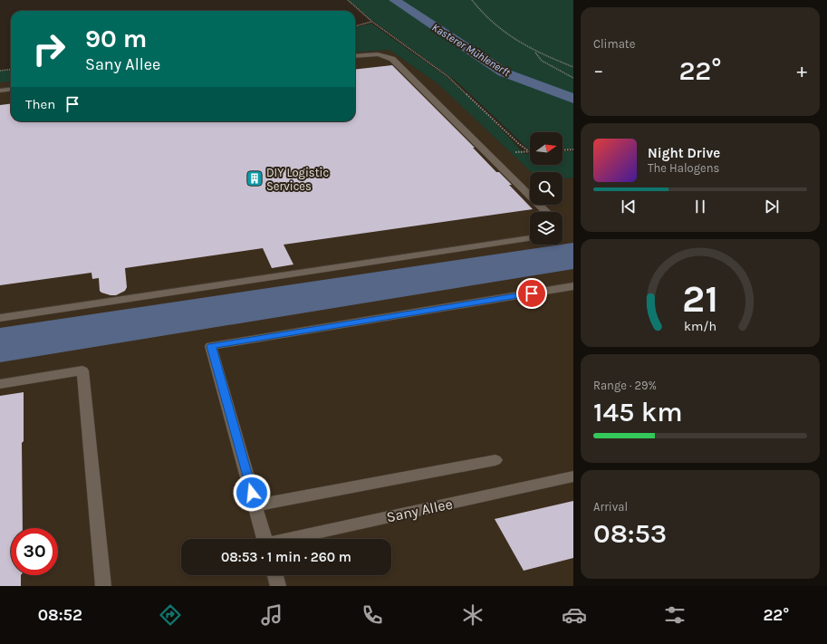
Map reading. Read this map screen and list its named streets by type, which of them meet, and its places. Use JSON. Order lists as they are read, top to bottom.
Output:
{
  "streets": {
    "street": ["Sany Allee"]
  },
  "water": ["Kasterer Mühlenerft"],
  "places": {
    "building": ["DIY Logistic Services"]
  },
  "north": "right",
  "page": {
    "tile": [
      "Climate",
      ["Range · 29%", "145 km"],
      ["Arrival", "08:53"]
    ],
    "turn": ["90 m", "Sany Allee"],
    "heat": ["−", "22°", "+"],
    "then": "Then",
    "song": ["Night Drive", "The Halogens"],
    "limit": "30",
    "trip": "08:53 · 1 min · 260 m",
    "tabs": ["08:52", "22°"],
    "gauge": ["21", "km/h"]
  }
}
